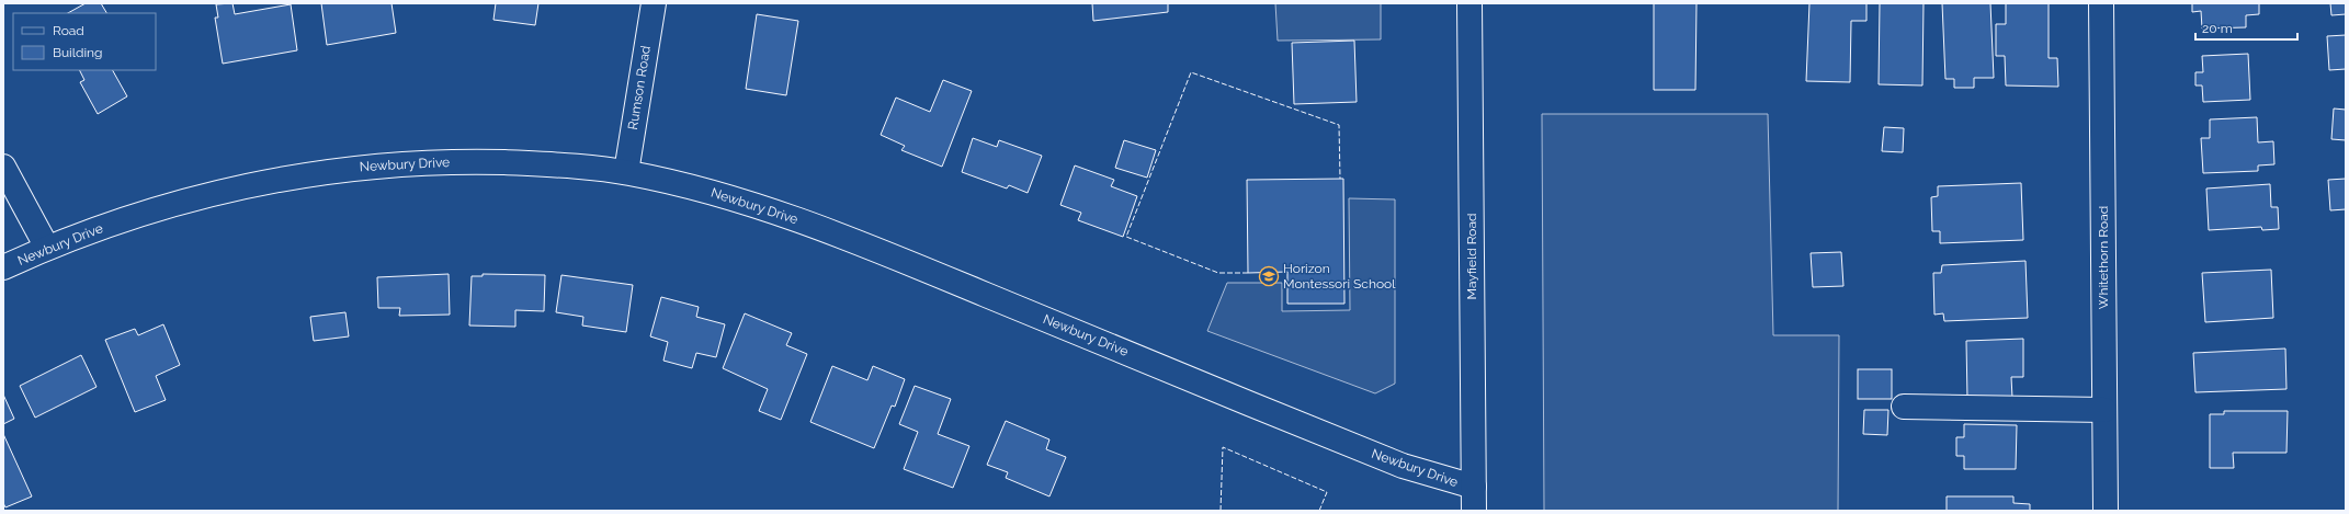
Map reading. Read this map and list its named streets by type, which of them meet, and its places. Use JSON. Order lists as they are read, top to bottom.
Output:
{
  "streets": {
    "street": [
      "Rumson Road",
      "Newbury Drive",
      "Mayfield Road",
      "Whitethorn Road"
    ]
  },
  "crossings": [
    ["Rumson Road", "Newbury Drive"],
    ["Newbury Drive", "Mayfield Road"]
  ],
  "places": {
    "school or university": ["Horizon Montessori School"]
  },
  "legend": ["Road", "Building"],
  "scale_bar": "20 m"
}
